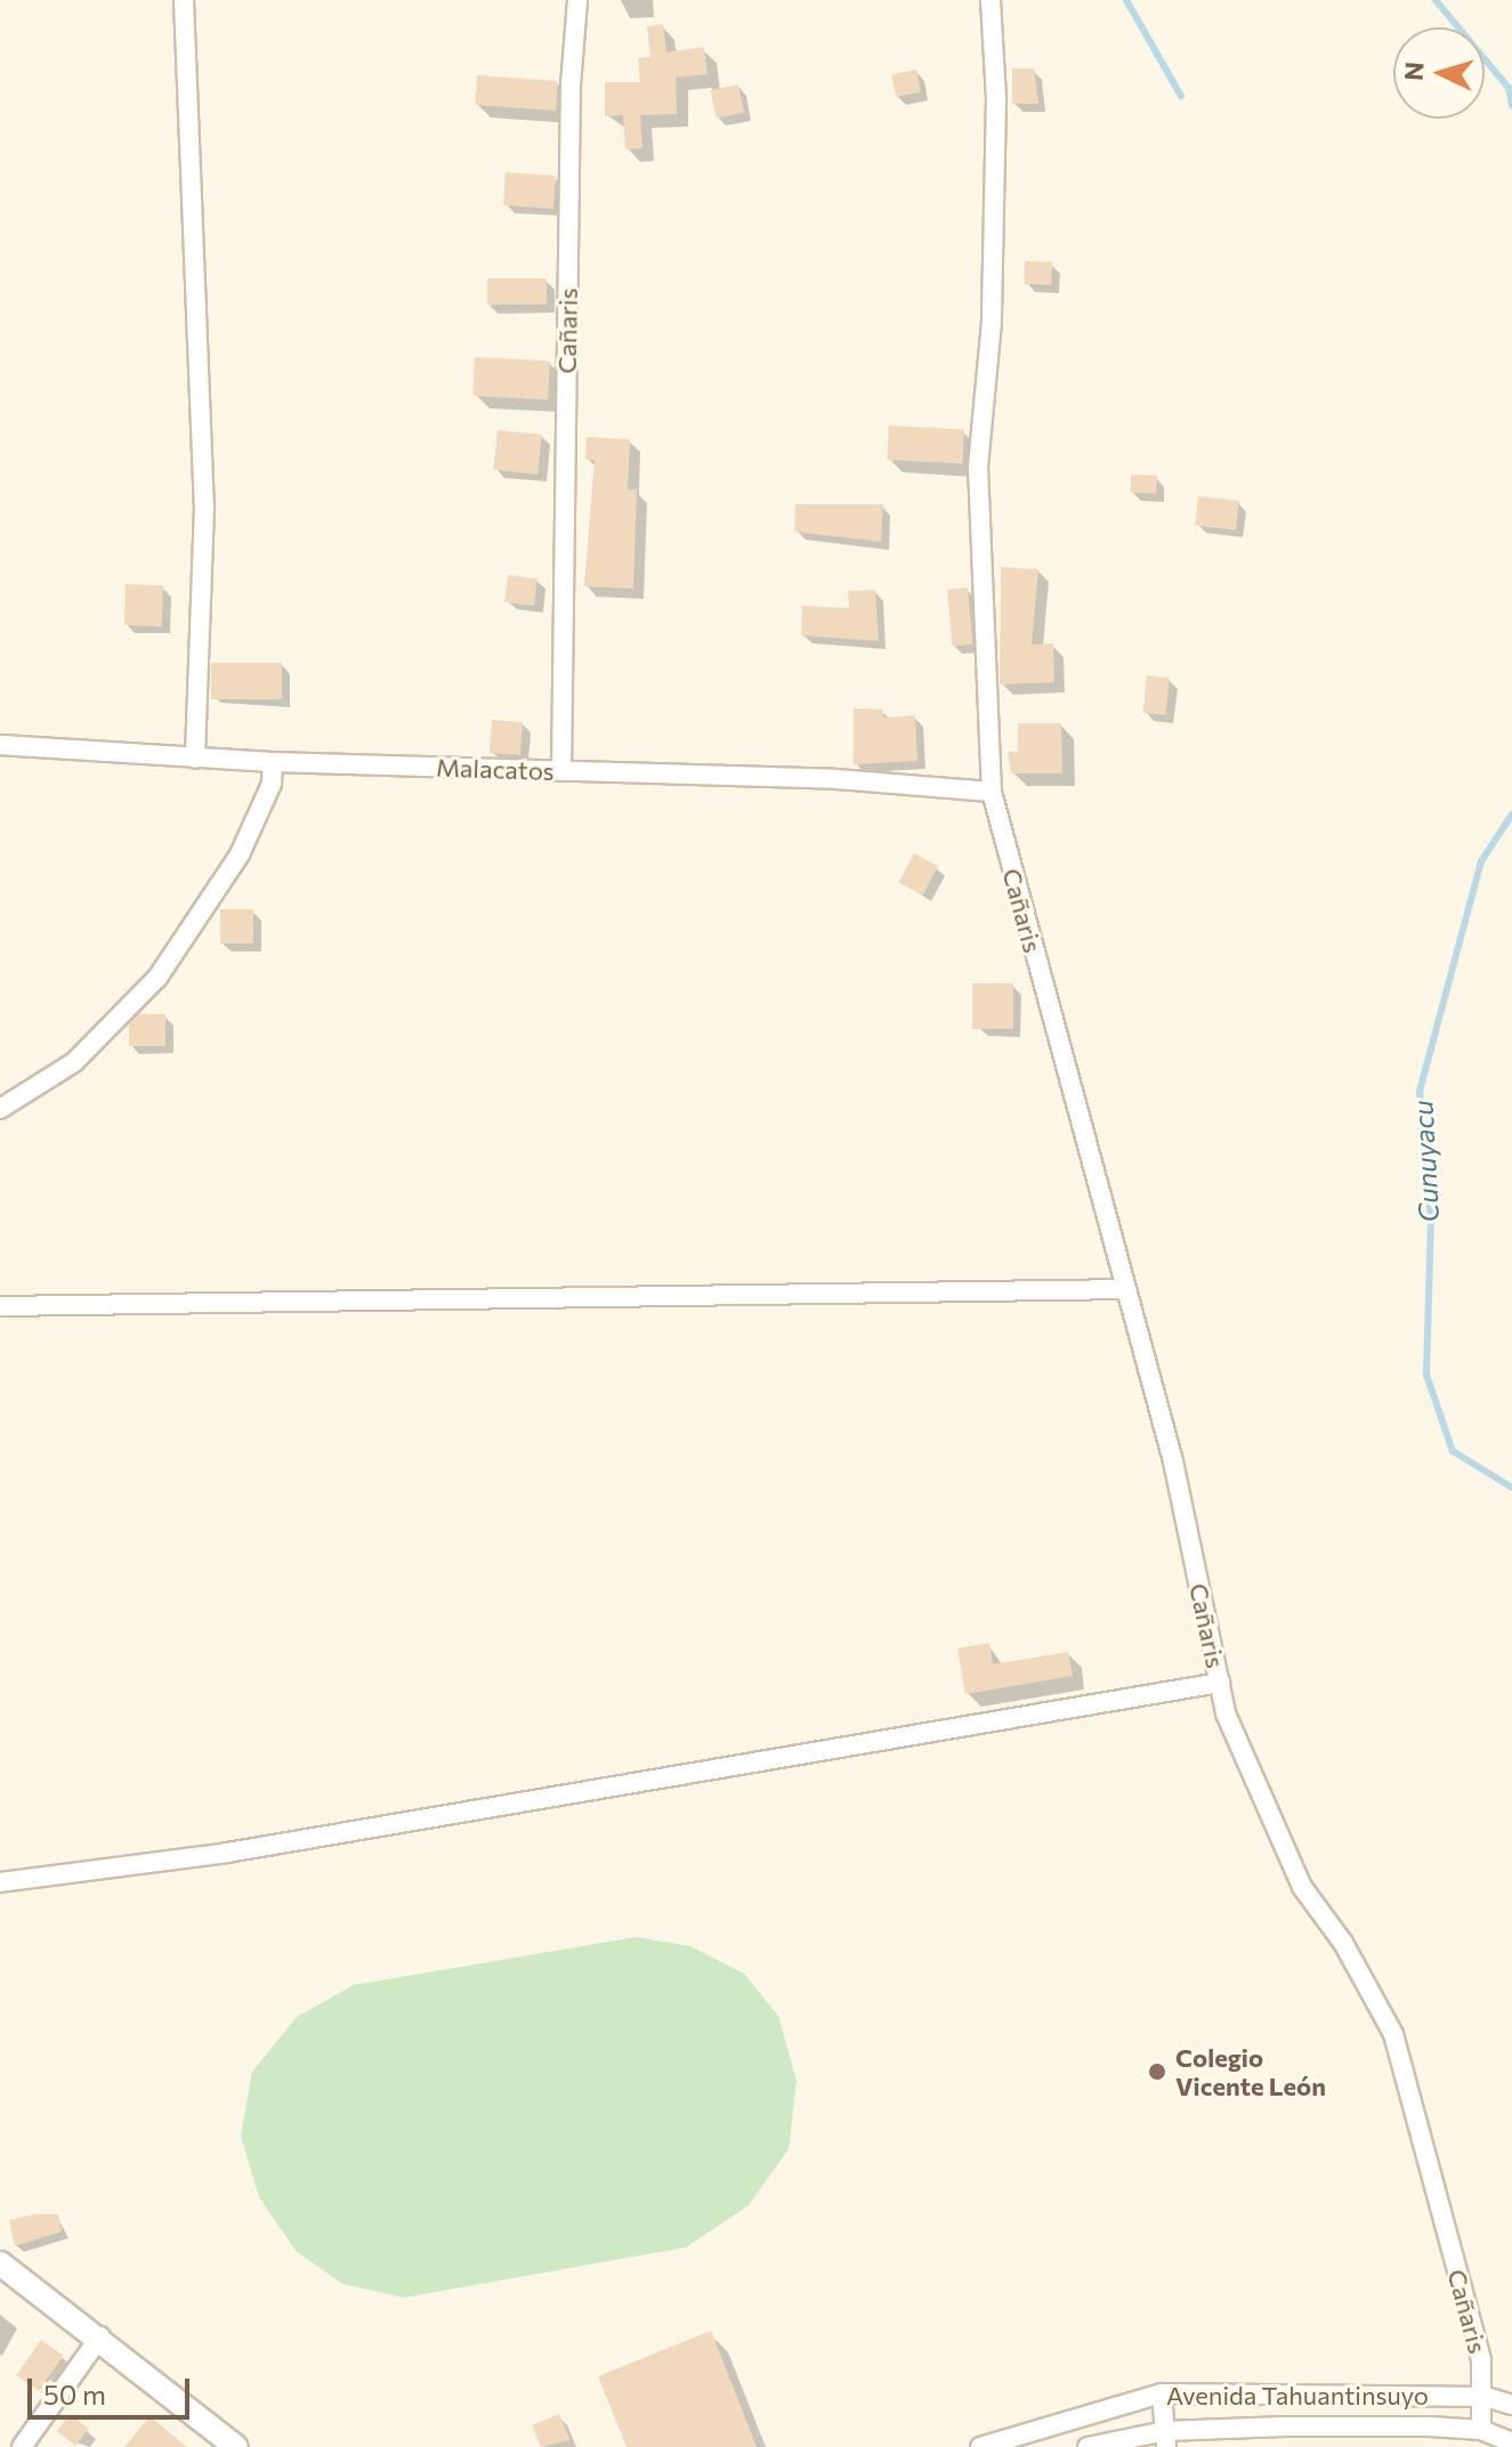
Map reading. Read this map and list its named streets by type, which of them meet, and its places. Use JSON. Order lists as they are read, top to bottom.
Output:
{
  "streets": {
    "street": ["Cañaris", "Malacatos", "Avenida Tahuantinsuyo"]
  },
  "crossings": [
    ["Cañaris", "Malacatos"],
    ["Cañaris", "Avenida Tahuantinsuyo"]
  ],
  "water": ["Cunuyacu"],
  "places": ["Colegio Vicente León"],
  "scale_bar": "50 m",
  "north": "left"
}
